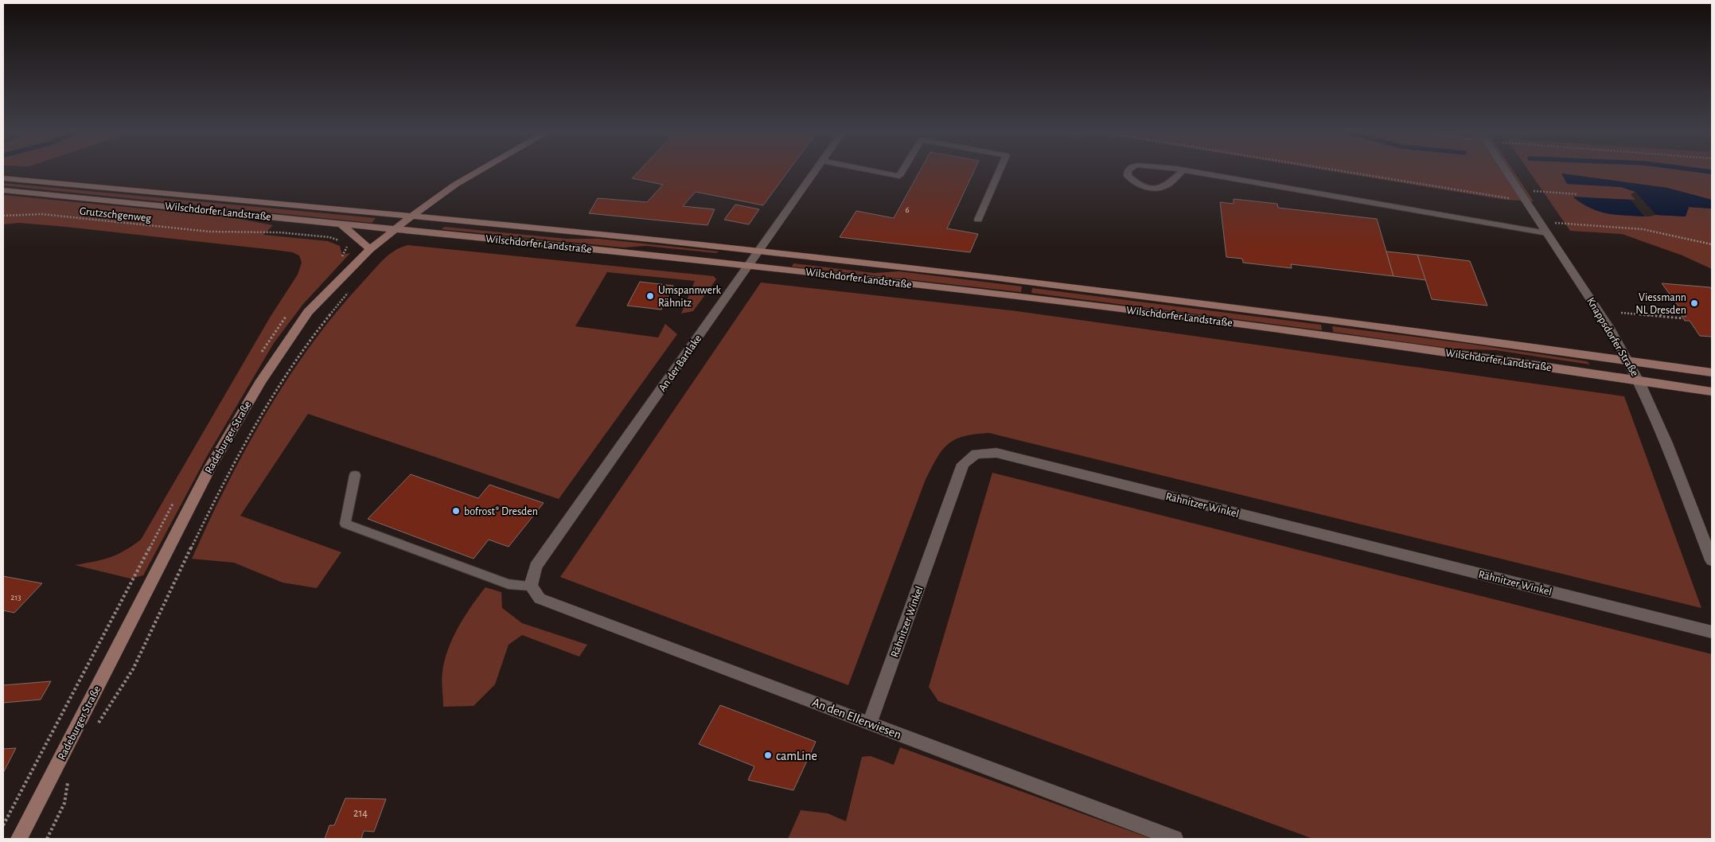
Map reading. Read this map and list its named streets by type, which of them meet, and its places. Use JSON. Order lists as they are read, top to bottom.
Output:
{
  "streets": {
    "main road": ["Wilschdorfer Landstraße", "Radeburger Straße"],
    "street": [
      "Knappsdorfer Straße",
      "An der Bartlake",
      "Rähnitzer Winkel",
      "An den Ellerwiesen"
    ],
    "path": ["Grutzschgenweg"]
  },
  "crossings": [
    ["Wilschdorfer Landstraße", "Knappsdorfer Straße"],
    ["Wilschdorfer Landstraße", "An der Bartlake"],
    ["Wilschdorfer Landstraße", "Radeburger Straße"],
    ["An der Bartlake", "An den Ellerwiesen"],
    ["Rähnitzer Winkel", "An den Ellerwiesen"]
  ],
  "places": [
    "Umspannwerk Rähnitz",
    "Viessmann NL Dresden",
    "bofrost* Dresden",
    "camLine"
  ],
  "house_numbers": ["6", "213", "214"]
}
